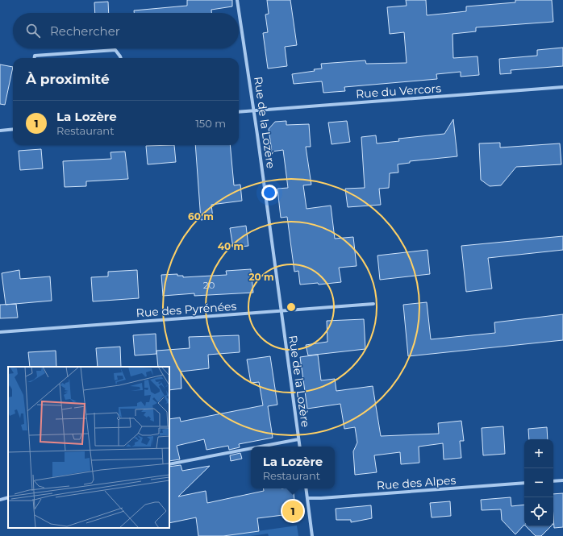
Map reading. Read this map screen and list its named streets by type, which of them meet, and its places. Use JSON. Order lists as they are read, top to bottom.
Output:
{
  "streets": {
    "street": [
      "Rue du Vercors",
      "Rue de la Lozère",
      "Rue des Pyrénées",
      "Rue des Alpes"
    ]
  },
  "crossings": [
    ["Rue du Vercors", "Rue de la Lozère"],
    ["Rue de la Lozère", "Rue des Pyrénées"]
  ],
  "house_numbers": ["20"],
  "page": {
    "search": "Rechercher",
    "heading": "À proximité",
    "list": [
      {
        "mark": "1",
        "name": "La Lozère",
        "note": "Restaurant",
        "value": "150 m"
      }
    ],
    "map_buttons": ["+", "−"],
    "popup": ["La Lozère", "Restaurant"],
    "pins": "1"
  },
  "rings": ["60 m", "40 m", "20 m"]
}
